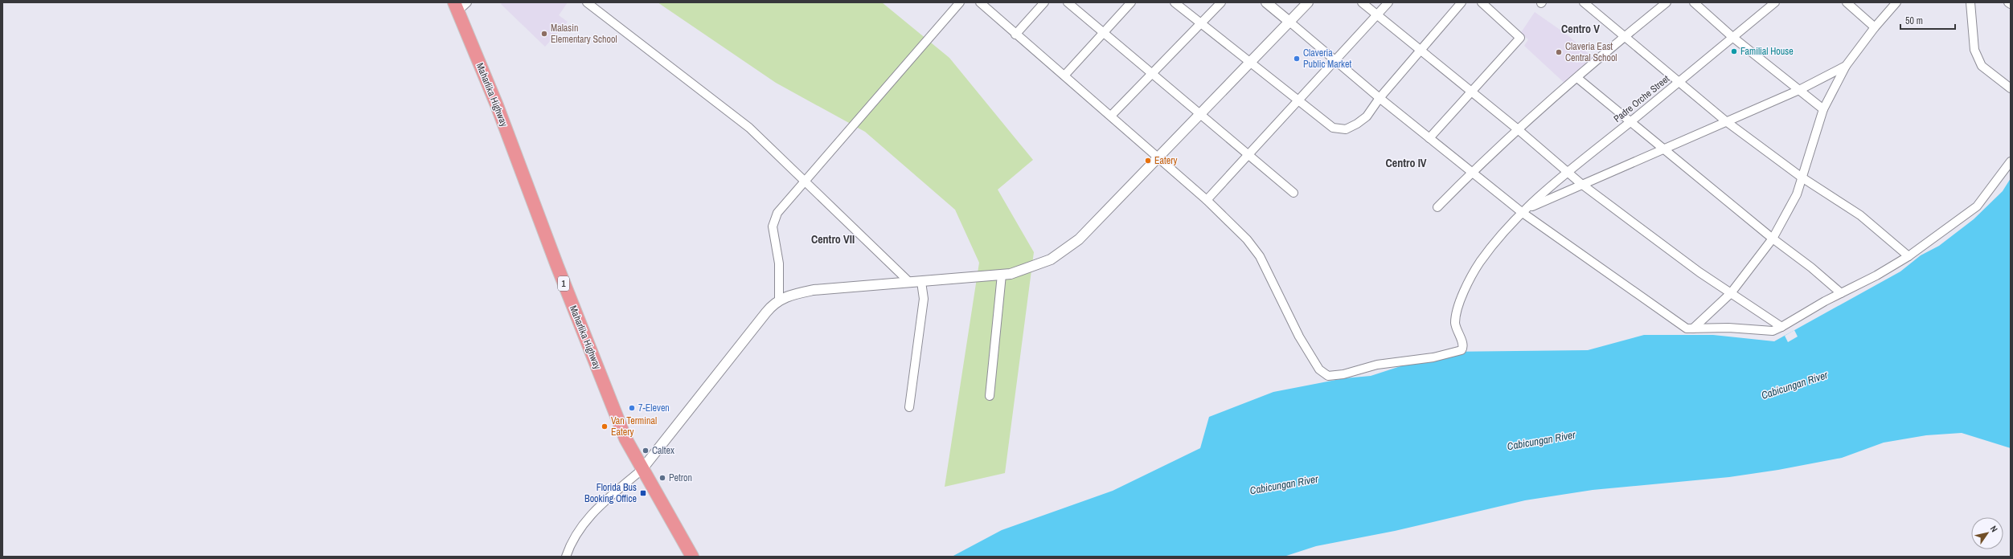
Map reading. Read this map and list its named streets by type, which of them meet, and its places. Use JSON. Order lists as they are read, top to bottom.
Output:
{
  "streets": {
    "highway": ["Maharlika Highway", "1"],
    "street": ["Padre Orche Street"]
  },
  "districts": ["Centro V", "Centro IV", "Centro VII"],
  "water": ["Cabicungan River"],
  "places": {
    "other": [
      "Malasin Elementary School",
      "Familial House",
      "Claveria East Central School",
      "Claveria Public Market",
      "Eatery",
      "7-Eleven",
      "Van Terminal Eatery",
      "Caltex",
      "Petron"
    ],
    "transit": ["Florida Bus Booking Office"]
  },
  "scale_bar": "50 m",
  "north": "top right"
}
